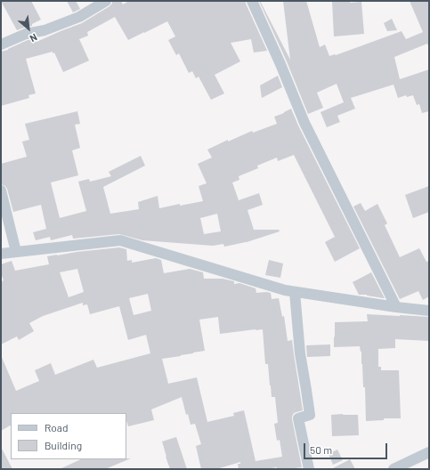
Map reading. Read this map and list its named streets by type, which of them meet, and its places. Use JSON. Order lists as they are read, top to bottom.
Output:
{
  "legend": ["Road", "Building"],
  "scale_bar": "50 m",
  "north": "bottom right"
}
